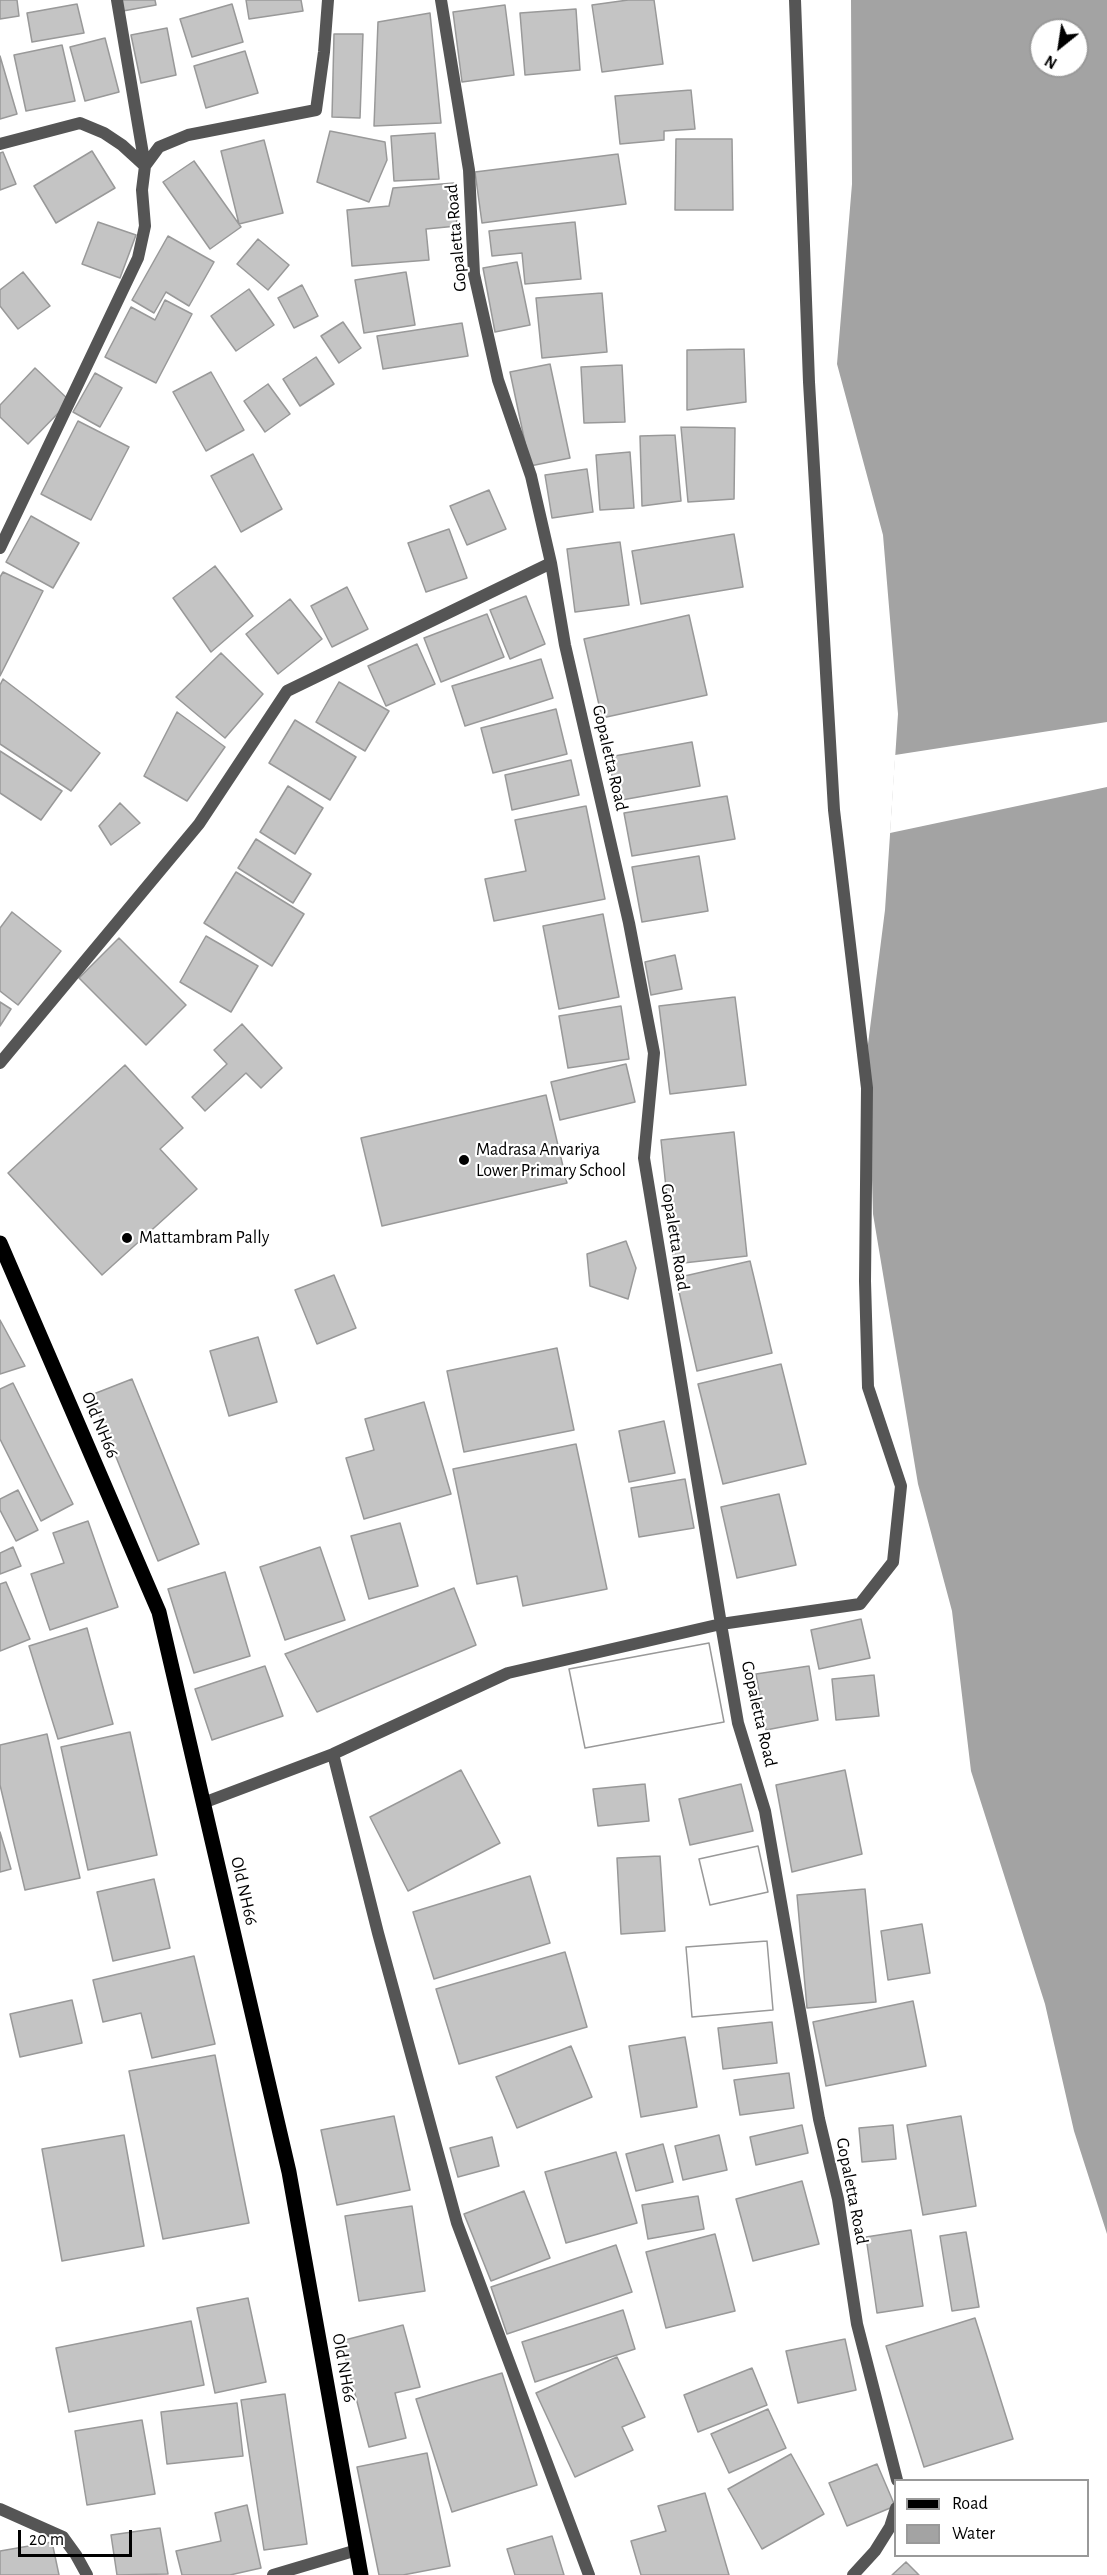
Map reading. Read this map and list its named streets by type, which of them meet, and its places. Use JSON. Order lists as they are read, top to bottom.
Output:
{
  "streets": {
    "main road": ["Old NH66"],
    "street": ["Gopaletta Road"]
  },
  "places": ["Madrasa Anvariya Lower Primary School", "Mattambram Pally"],
  "legend": ["Road", "Water"],
  "scale_bar": "20 m",
  "north": "bottom left"
}
